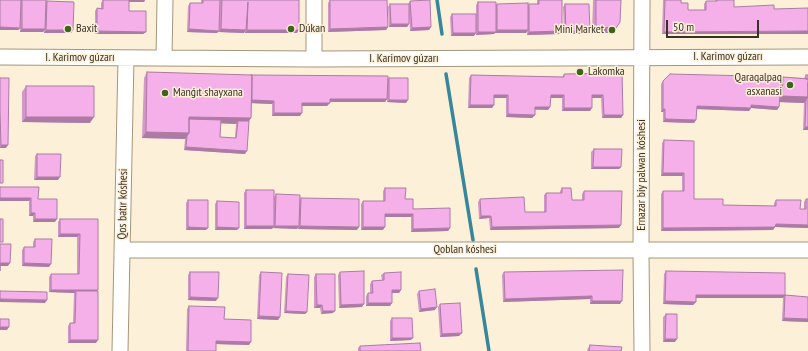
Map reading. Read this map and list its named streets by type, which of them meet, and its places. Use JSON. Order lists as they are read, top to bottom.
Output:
{
  "streets": {
    "street": [
      "I. Karimov gúzarı",
      "Ernazar biy palwan kóshesi",
      "Qos batır kóshesi",
      "Qoblan kóshesi"
    ]
  },
  "crossings": [
    ["I. Karimov gúzarı", "Ernazar biy palwan kóshesi"],
    ["I. Karimov gúzarı", "Qos batır kóshesi"],
    ["Ernazar biy palwan kóshesi", "Qoblan kóshesi"],
    ["Qos batır kóshesi", "Qoblan kóshesi"]
  ],
  "places": [
    "Baxit",
    "Dúkan",
    "Mini Market",
    "Lakomka",
    "Qaraqalpaq asxanasi",
    "Manǵıt shayxana"
  ],
  "scale_bar": "50 m"
}
